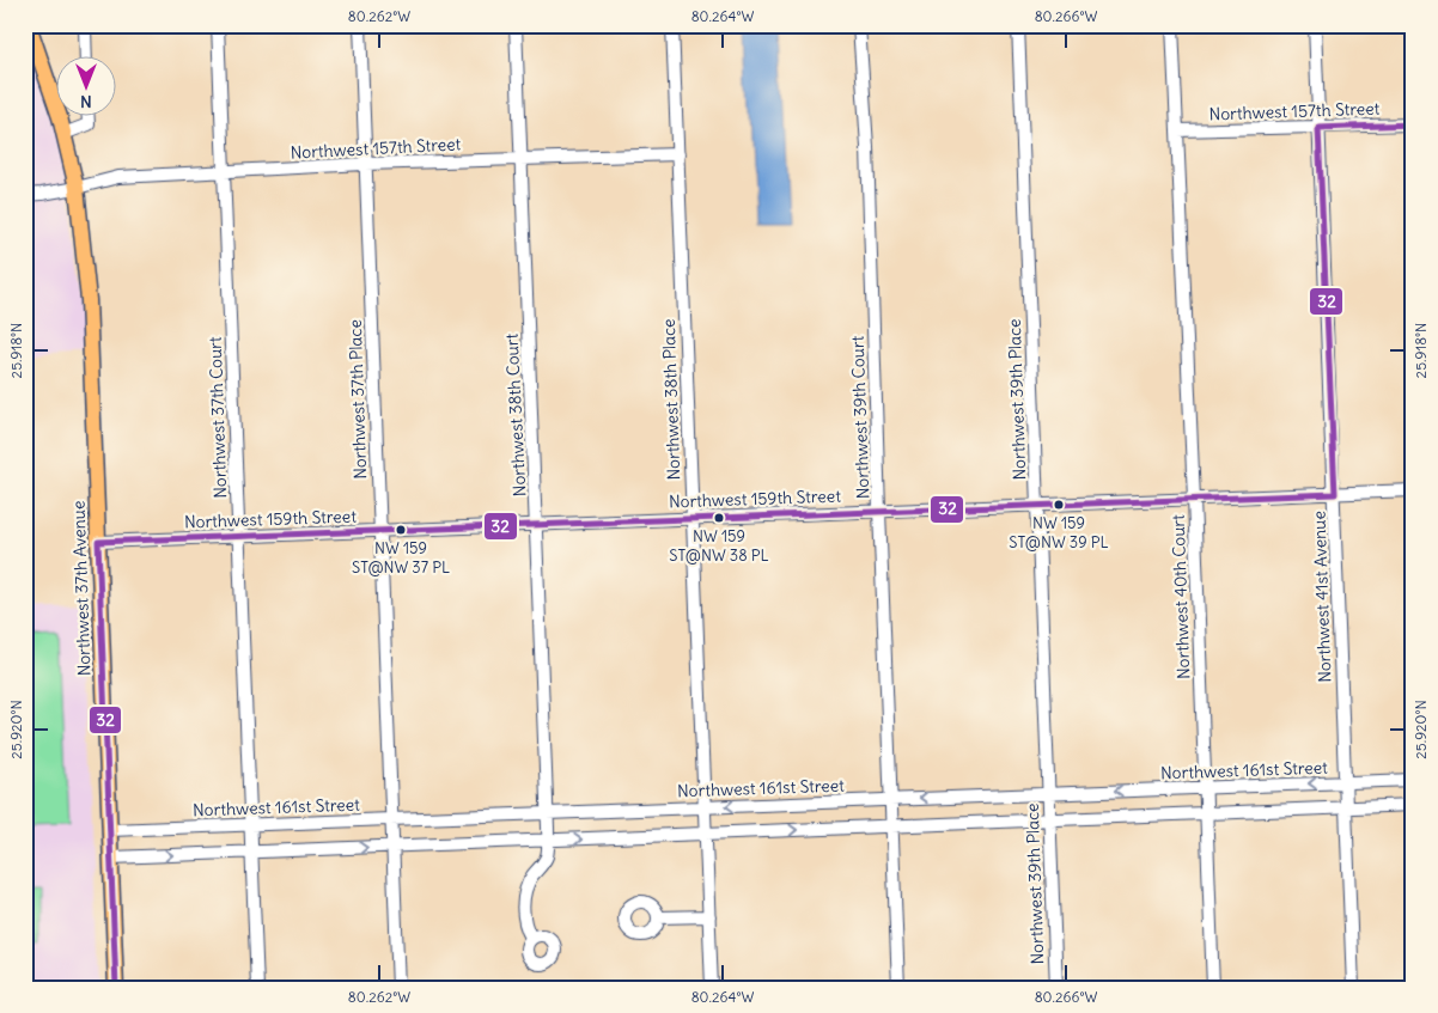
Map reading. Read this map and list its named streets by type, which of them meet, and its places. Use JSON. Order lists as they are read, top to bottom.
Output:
{
  "streets": {
    "main road": ["Northwest 37th Avenue"],
    "street": [
      "Northwest 157th Street",
      "Northwest 37th Place",
      "Northwest 38th Place",
      "Northwest 39th Place",
      "Northwest 38th Court",
      "Northwest 37th Court",
      "Northwest 39th Court",
      "Northwest 159th Street",
      "Northwest 40th Court",
      "Northwest 41st Avenue",
      "Northwest 161st Street"
    ]
  },
  "crossings": [
    ["Northwest 157th Street", "Northwest 37th Place"],
    ["Northwest 157th Street", "Northwest 38th Place"],
    ["Northwest 157th Street", "Northwest 38th Court"],
    ["Northwest 157th Street", "Northwest 37th Court"],
    ["Northwest 157th Street", "Northwest 37th Avenue"],
    ["Northwest 157th Street", "Northwest 40th Court"],
    ["Northwest 157th Street", "Northwest 41st Avenue"],
    ["Northwest 37th Place", "Northwest 159th Street"],
    ["Northwest 37th Place", "Northwest 161st Street"],
    ["Northwest 38th Place", "Northwest 159th Street"],
    ["Northwest 38th Place", "Northwest 161st Street"],
    ["Northwest 39th Place", "Northwest 159th Street"],
    ["Northwest 39th Place", "Northwest 161st Street"],
    ["Northwest 38th Court", "Northwest 159th Street"],
    ["Northwest 38th Court", "Northwest 161st Street"],
    ["Northwest 37th Court", "Northwest 159th Street"],
    ["Northwest 37th Court", "Northwest 161st Street"],
    ["Northwest 39th Court", "Northwest 159th Street"],
    ["Northwest 39th Court", "Northwest 161st Street"],
    ["Northwest 159th Street", "Northwest 37th Avenue"],
    ["Northwest 159th Street", "Northwest 40th Court"],
    ["Northwest 159th Street", "Northwest 41st Avenue"],
    ["Northwest 37th Avenue", "Northwest 161st Street"],
    ["Northwest 40th Court", "Northwest 161st Street"],
    ["Northwest 41st Avenue", "Northwest 161st Street"]
  ],
  "places": ["NW 159 ST@NW 39 PL", "NW 159 ST@NW 38 PL", "NW 159 ST@NW 37 PL"],
  "lines": ["transit line 32"],
  "north": "bottom",
  "coordinates": [
    "80.262°W",
    "80.264°W",
    "80.266°W",
    "25.918°N",
    "25.920°N"
  ]
}
